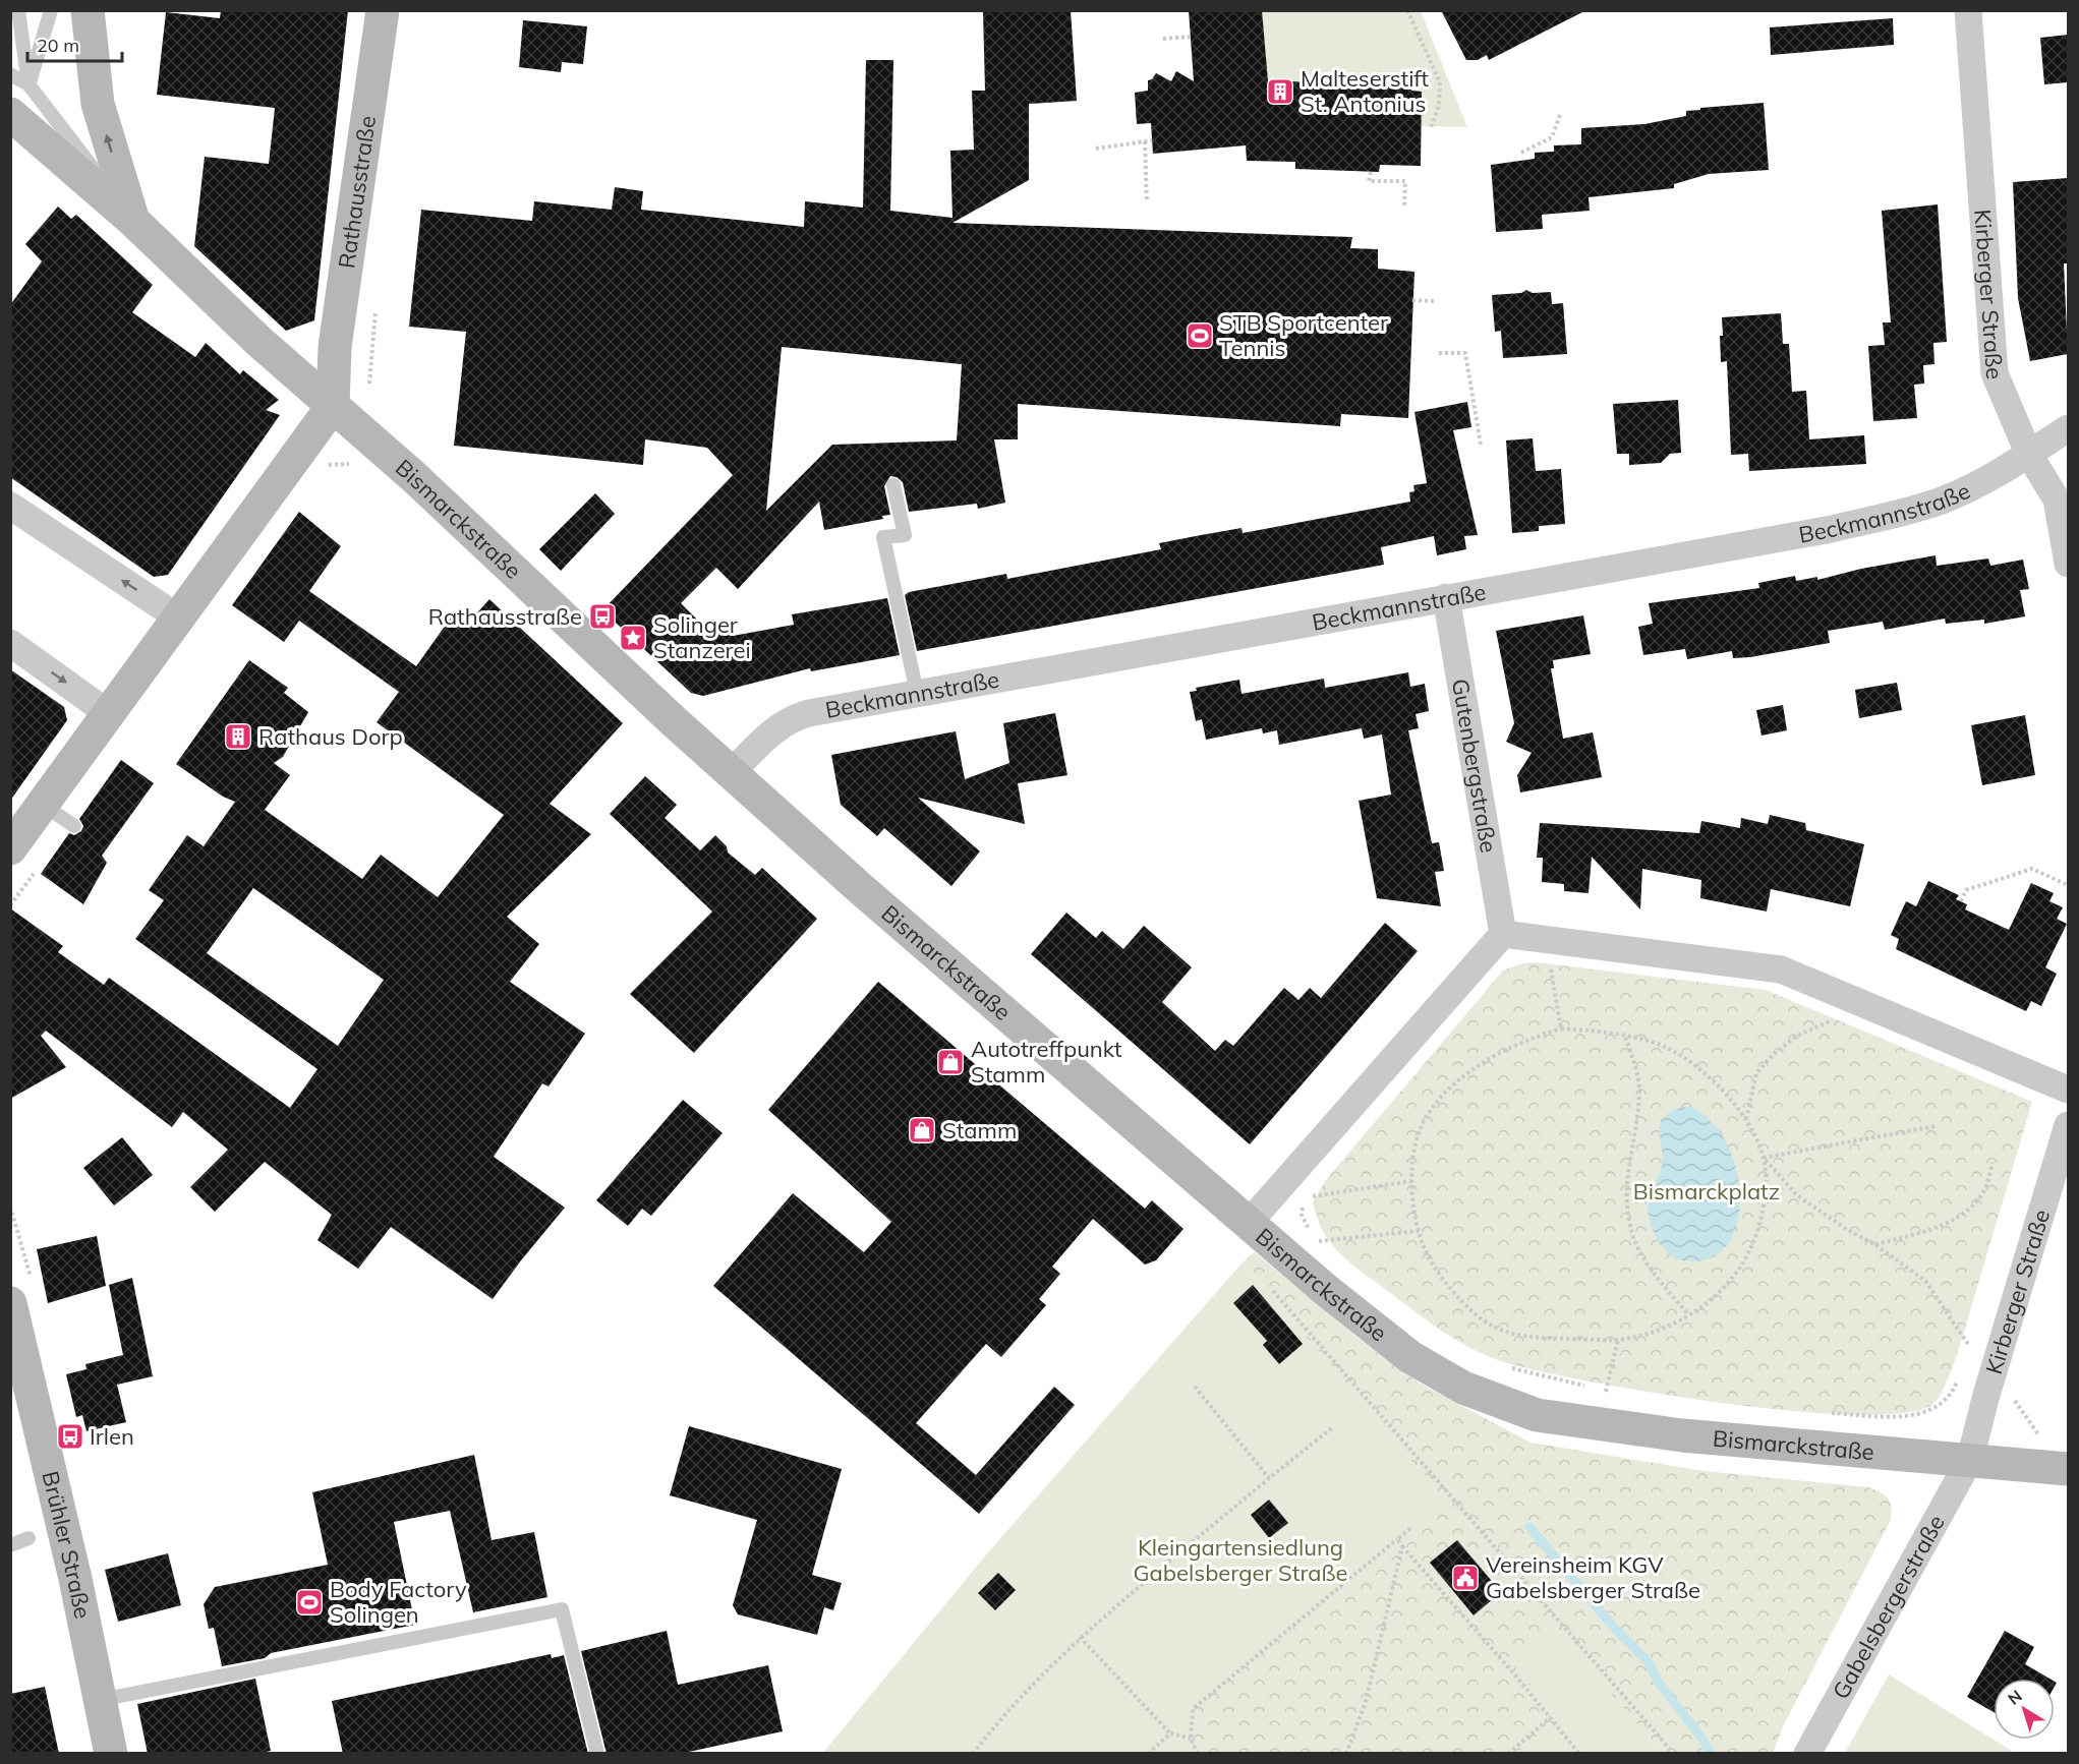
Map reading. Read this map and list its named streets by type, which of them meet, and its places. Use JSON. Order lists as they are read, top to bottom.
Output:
{
  "streets": {
    "main road": ["Rathausstraße", "Bismarckstraße", "Brühler Straße"],
    "street": [
      "Kirberger Straße",
      "Beckmannstraße",
      "Gutenbergstraße",
      "Gabelsbergerstraße"
    ]
  },
  "crossings": [
    ["Rathausstraße", "Bismarckstraße"],
    ["Kirberger Straße", "Beckmannstraße"],
    ["Kirberger Straße", "Bismarckstraße"],
    ["Kirberger Straße", "Gabelsbergerstraße"],
    ["Beckmannstraße", "Bismarckstraße"],
    ["Beckmannstraße", "Gutenbergstraße"],
    ["Bismarckstraße", "Gabelsbergerstraße"]
  ],
  "parks": ["Bismarckplatz", "Kleingartensiedlung Gabelsberger Straße"],
  "places": {
    "building": ["Malteserstift St. Antonius", "Rathaus Dorp"],
    "sports": ["STB Sportcenter Tennis", "Body Factory Solingen"],
    "bus stop": ["Rathausstraße", "Irlen"],
    "place": ["Solinger Stanzerei"],
    "shop": ["Autotreffpunkt Stamm", "Stamm"],
    "public building": ["Vereinsheim KGV Gabelsberger Straße"]
  },
  "scale_bar": "20 m",
  "north": "top left"
}
